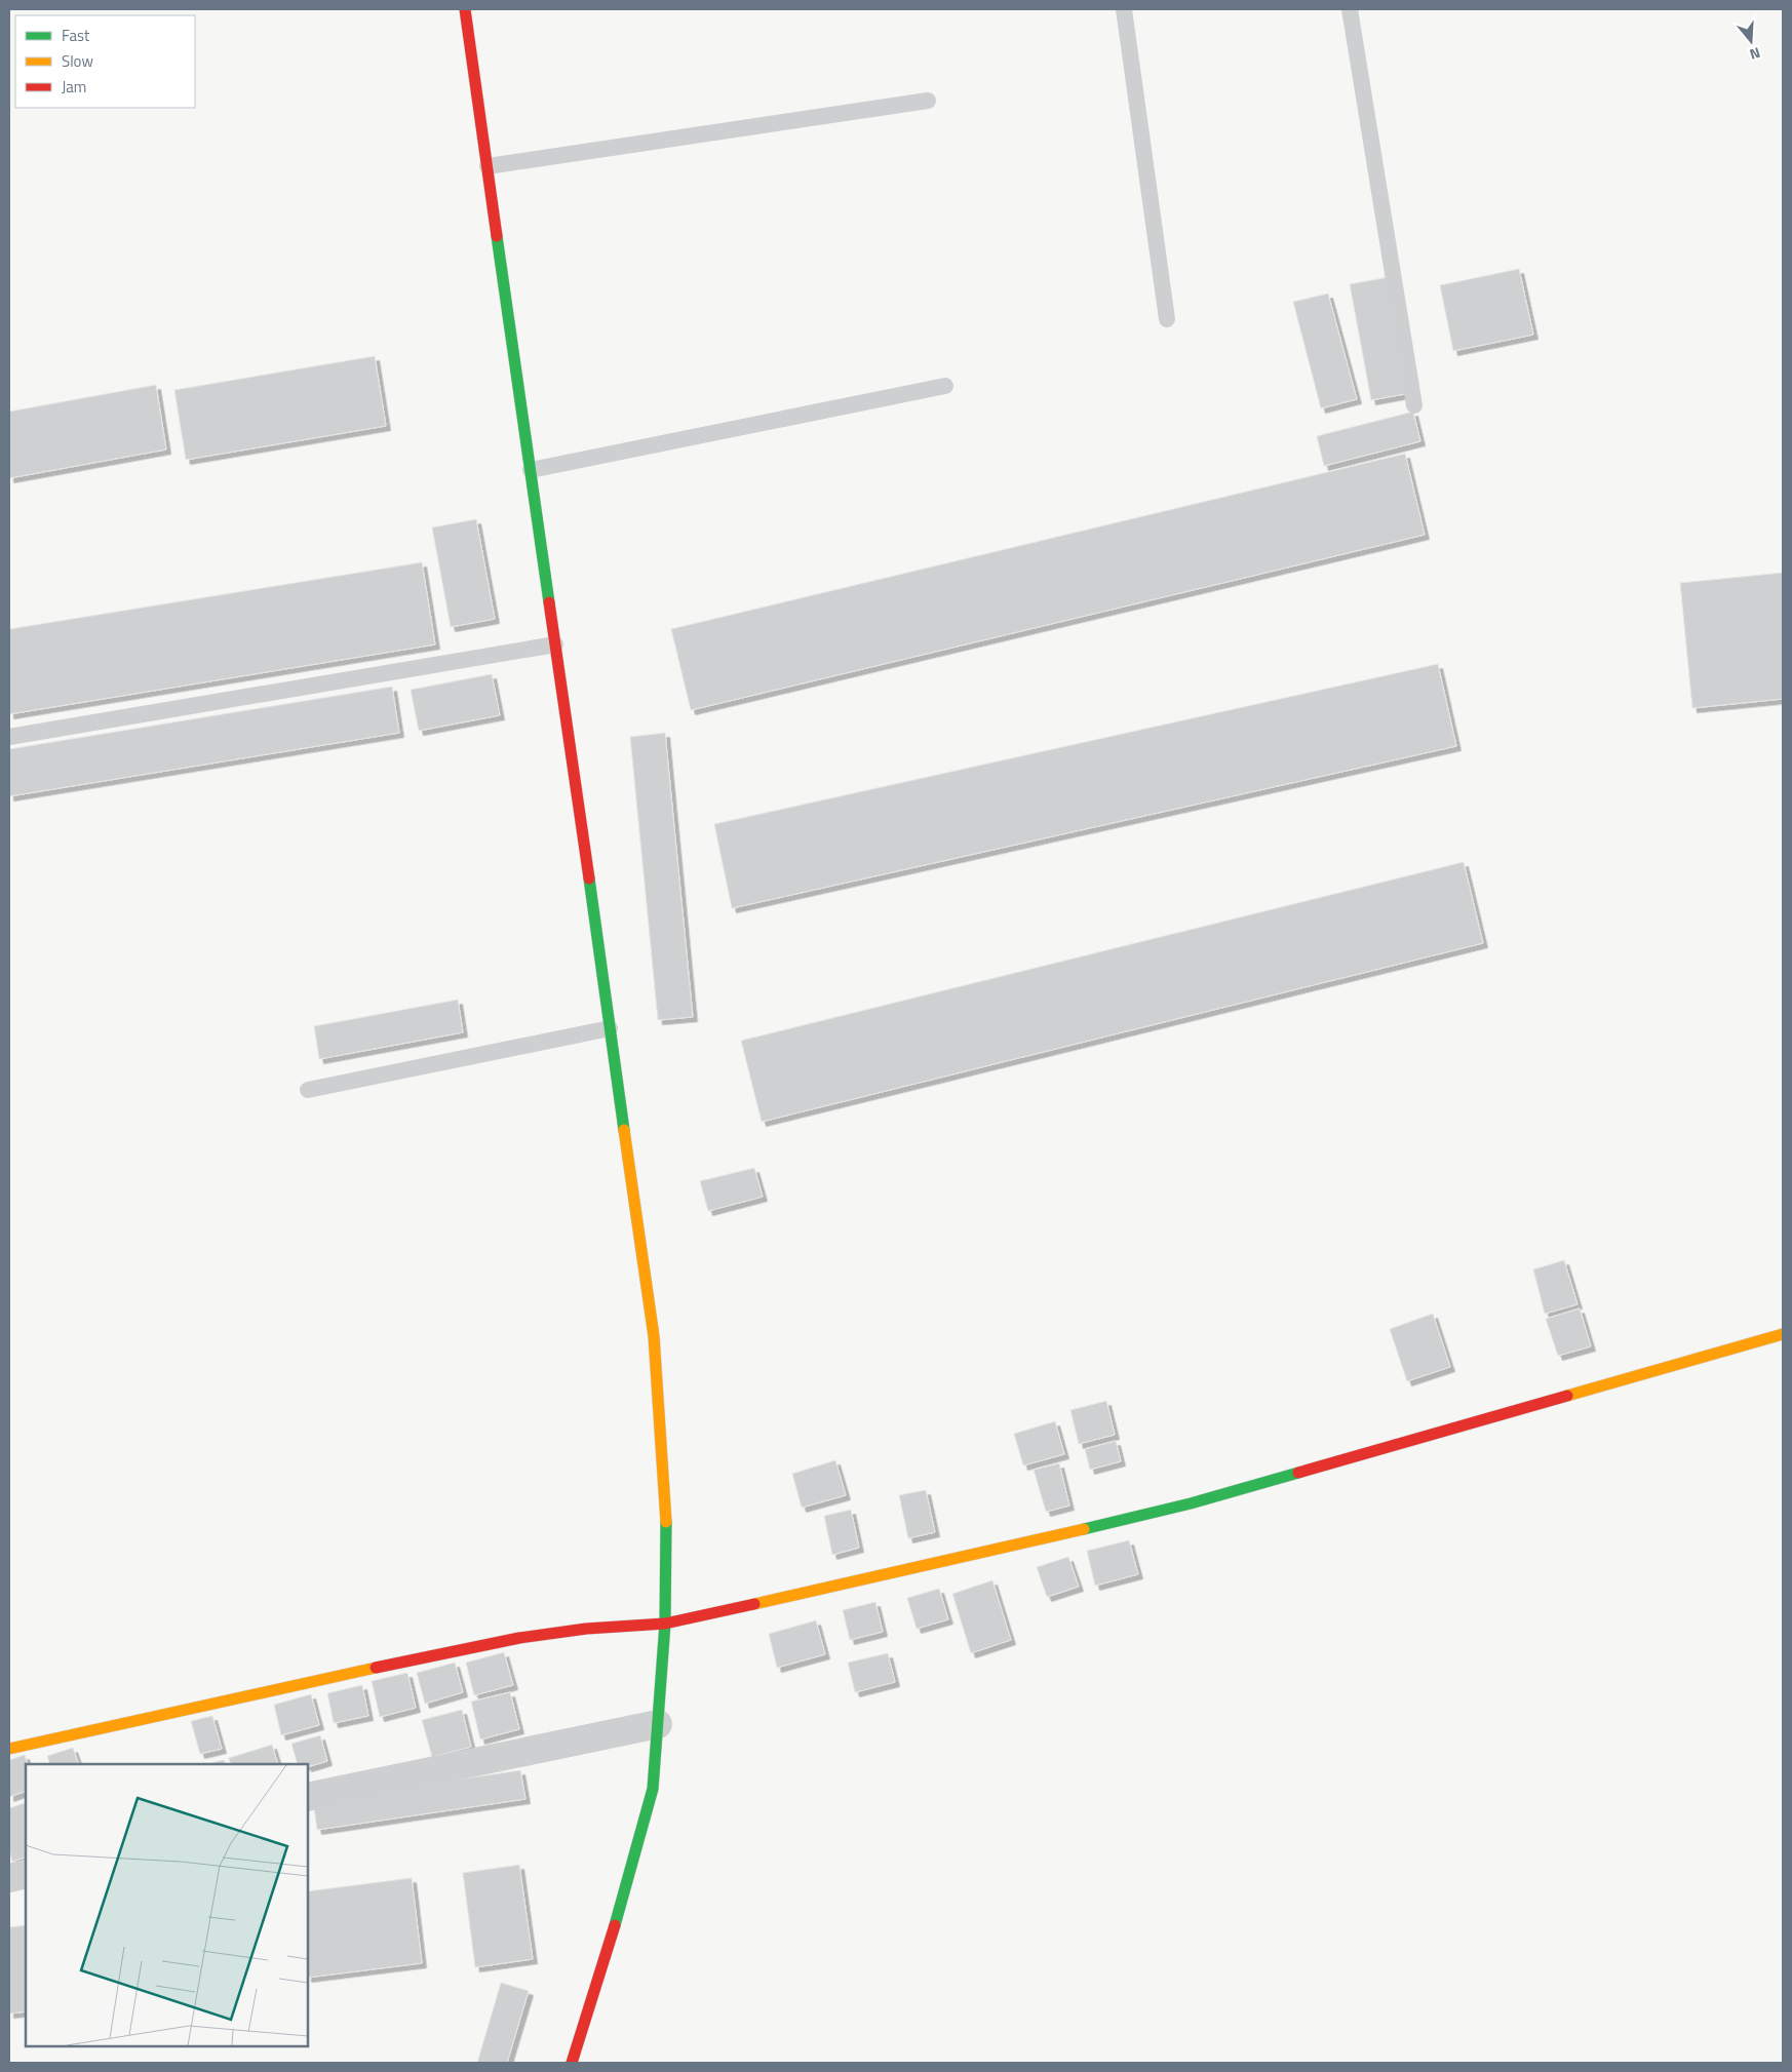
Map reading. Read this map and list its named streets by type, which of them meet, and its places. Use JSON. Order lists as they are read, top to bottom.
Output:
{
  "legend": ["Fast", "Slow", "Jam"],
  "north": "bottom"
}
